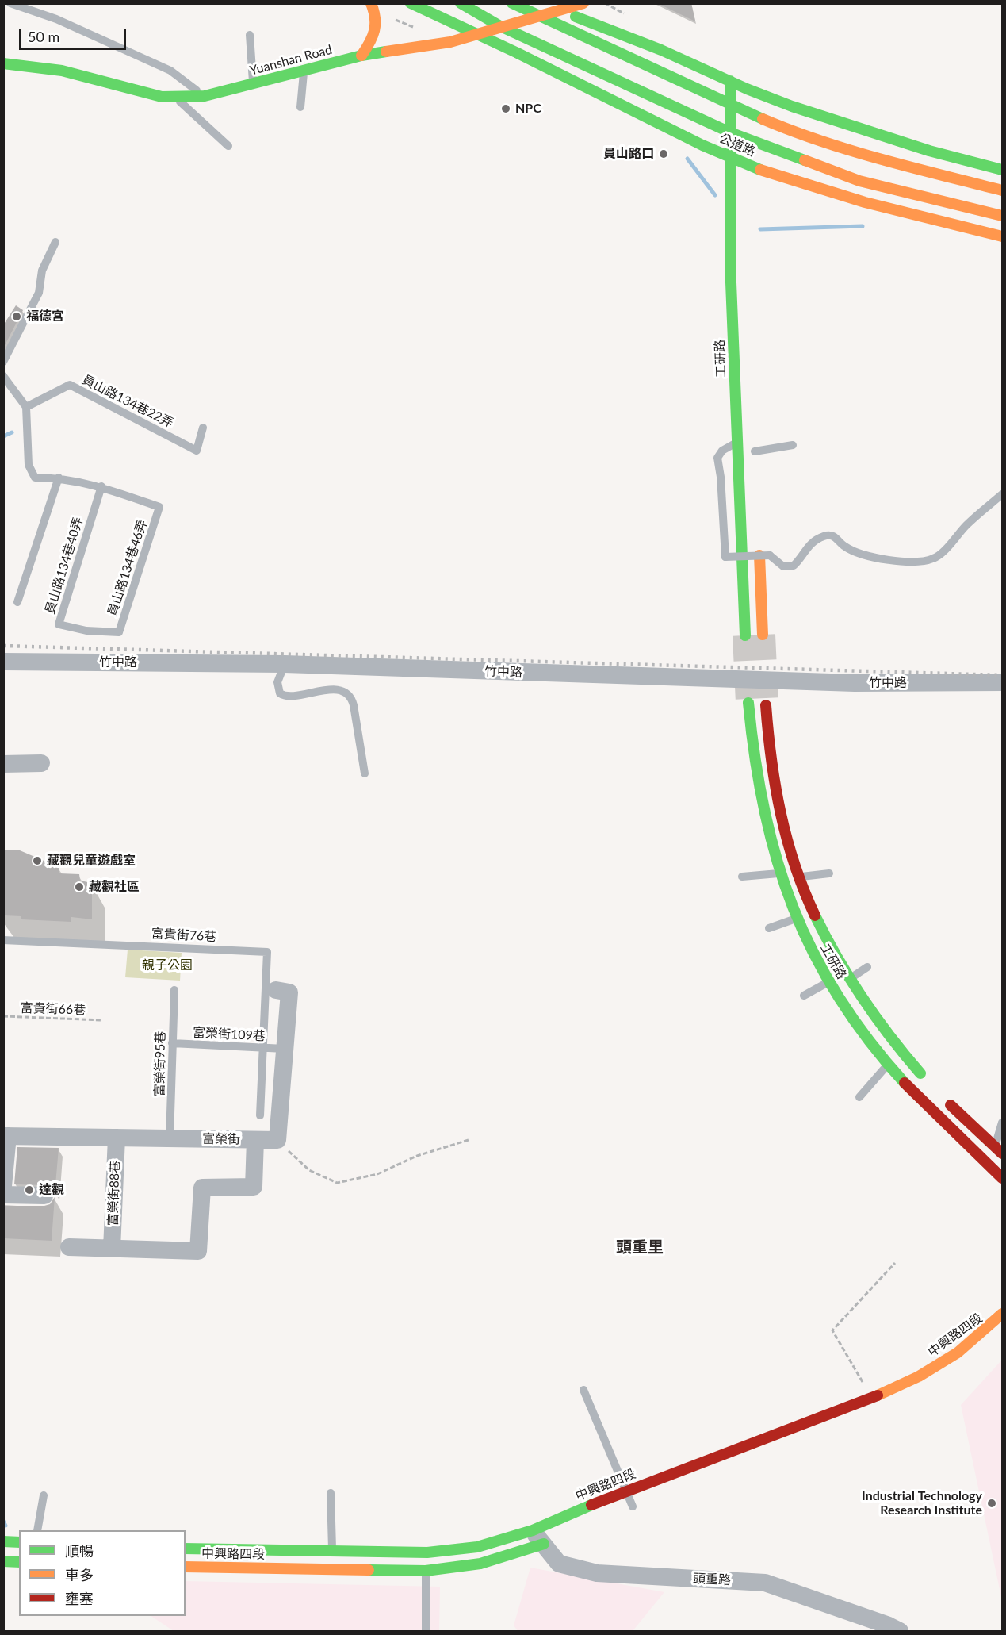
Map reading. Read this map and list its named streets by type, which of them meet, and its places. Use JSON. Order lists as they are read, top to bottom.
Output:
{
  "streets": {
    "street": [
      "Yuanshan Road",
      "公道路",
      "工研路",
      "竹中路",
      "富榮街",
      "富榮街88巷",
      "中興路四段",
      "頭重路"
    ],
    "lane": [
      "員山路134巷22弄",
      "員山路134巷40弄",
      "員山路134巷46弄",
      "富貴街76巷",
      "富榮街109巷",
      "富榮街95巷"
    ],
    "path": ["富貴街66巷"]
  },
  "crossings": [
    ["Yuanshan Road", "公道路"],
    ["公道路", "工研路"],
    ["員山路134巷40弄", "員山路134巷46弄"],
    ["富貴街76巷", "富榮街109巷"],
    ["富榮街109巷", "富榮街95巷"],
    ["富榮街95巷", "富榮街"],
    ["富榮街", "富榮街88巷"],
    ["中興路四段", "頭重路"]
  ],
  "districts": ["頭重里"],
  "parks": ["親子公園"],
  "places": [
    "NPC",
    "員山路口",
    "福德宮",
    "藏觀兒童遊戲室",
    "藏觀社區",
    "達觀",
    "Industrial Technology Research Institute"
  ],
  "legend": ["順暢", "車多", "壅塞"],
  "scale_bar": "50 m"
}
